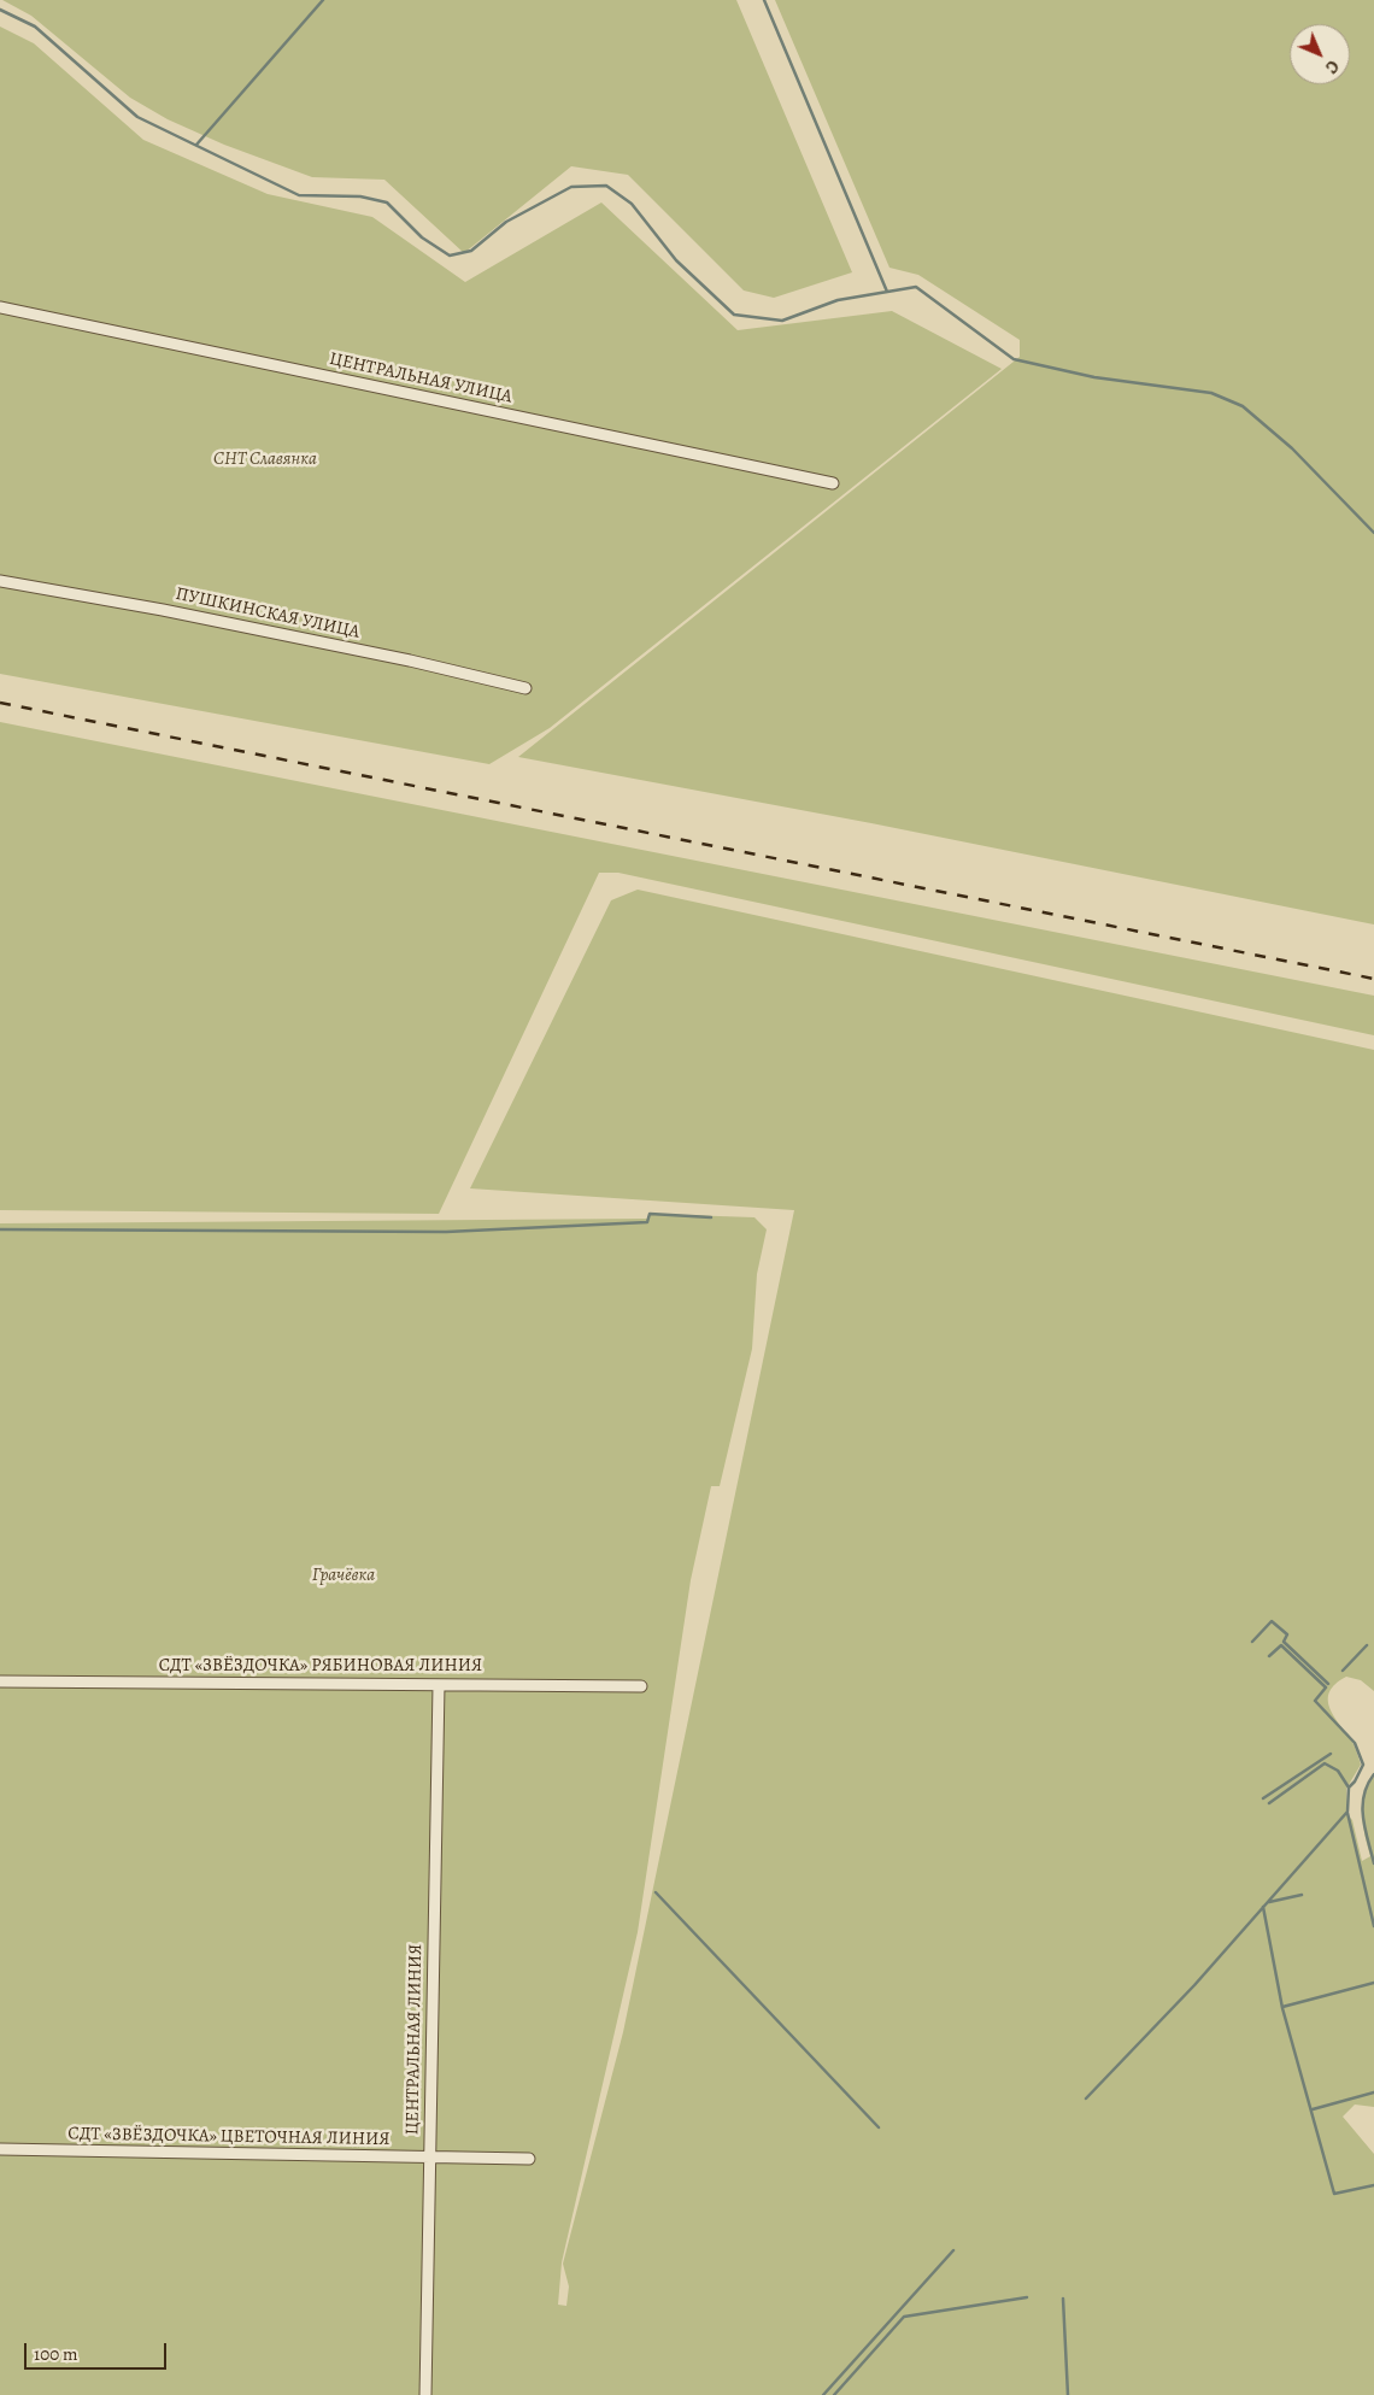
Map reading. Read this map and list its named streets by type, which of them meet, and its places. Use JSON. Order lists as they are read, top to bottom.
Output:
{
  "streets": {
    "street": [
      "ЦЕНТРАЛЬНАЯ УЛИЦА",
      "ПУШКИНСКАЯ УЛИЦА",
      "СДТ «ЗВЁЗДОЧКА» РЯБИНОВАЯ ЛИНИЯ",
      "ЦЕНТРАЛЬНАЯ ЛИНИЯ",
      "СДТ «ЗВЁЗДОЧКА» ЦВЕТОЧНАЯ ЛИНИЯ"
    ]
  },
  "crossings": [
    ["СДТ «ЗВЁЗДОЧКА» РЯБИНОВАЯ ЛИНИЯ", "ЦЕНТРАЛЬНАЯ ЛИНИЯ"],
    ["ЦЕНТРАЛЬНАЯ ЛИНИЯ", "СДТ «ЗВЁЗДОЧКА» ЦВЕТОЧНАЯ ЛИНИЯ"]
  ],
  "parks": ["СНТ Славянка", "Грачёвка"],
  "scale_bar": "100 m",
  "north": "bottom right"
}
